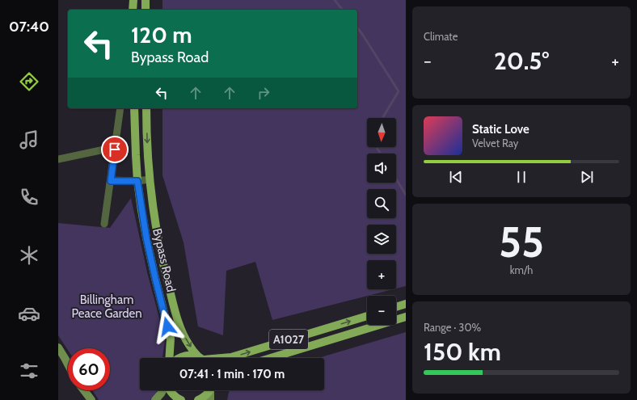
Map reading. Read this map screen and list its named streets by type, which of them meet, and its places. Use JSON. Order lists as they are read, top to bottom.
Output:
{
  "streets": {
    "main road": ["Bypass Road", "A1027"]
  },
  "parks": ["Billingham Peace Garden"],
  "north": "bottom",
  "page": {
    "tabs": "07:40",
    "tile": [
      "Climate",
      ["55", "km/h"],
      ["Range · 30%", "150 km"]
    ],
    "turn": ["120 m", "Bypass Road"],
    "heat": ["−", "20.5°", "+"],
    "song": ["Static Love", "Velvet Ray"],
    "map_buttons": ["+", "−"],
    "limit": "60",
    "trip": "07:41 · 1 min · 170 m"
  }
}
